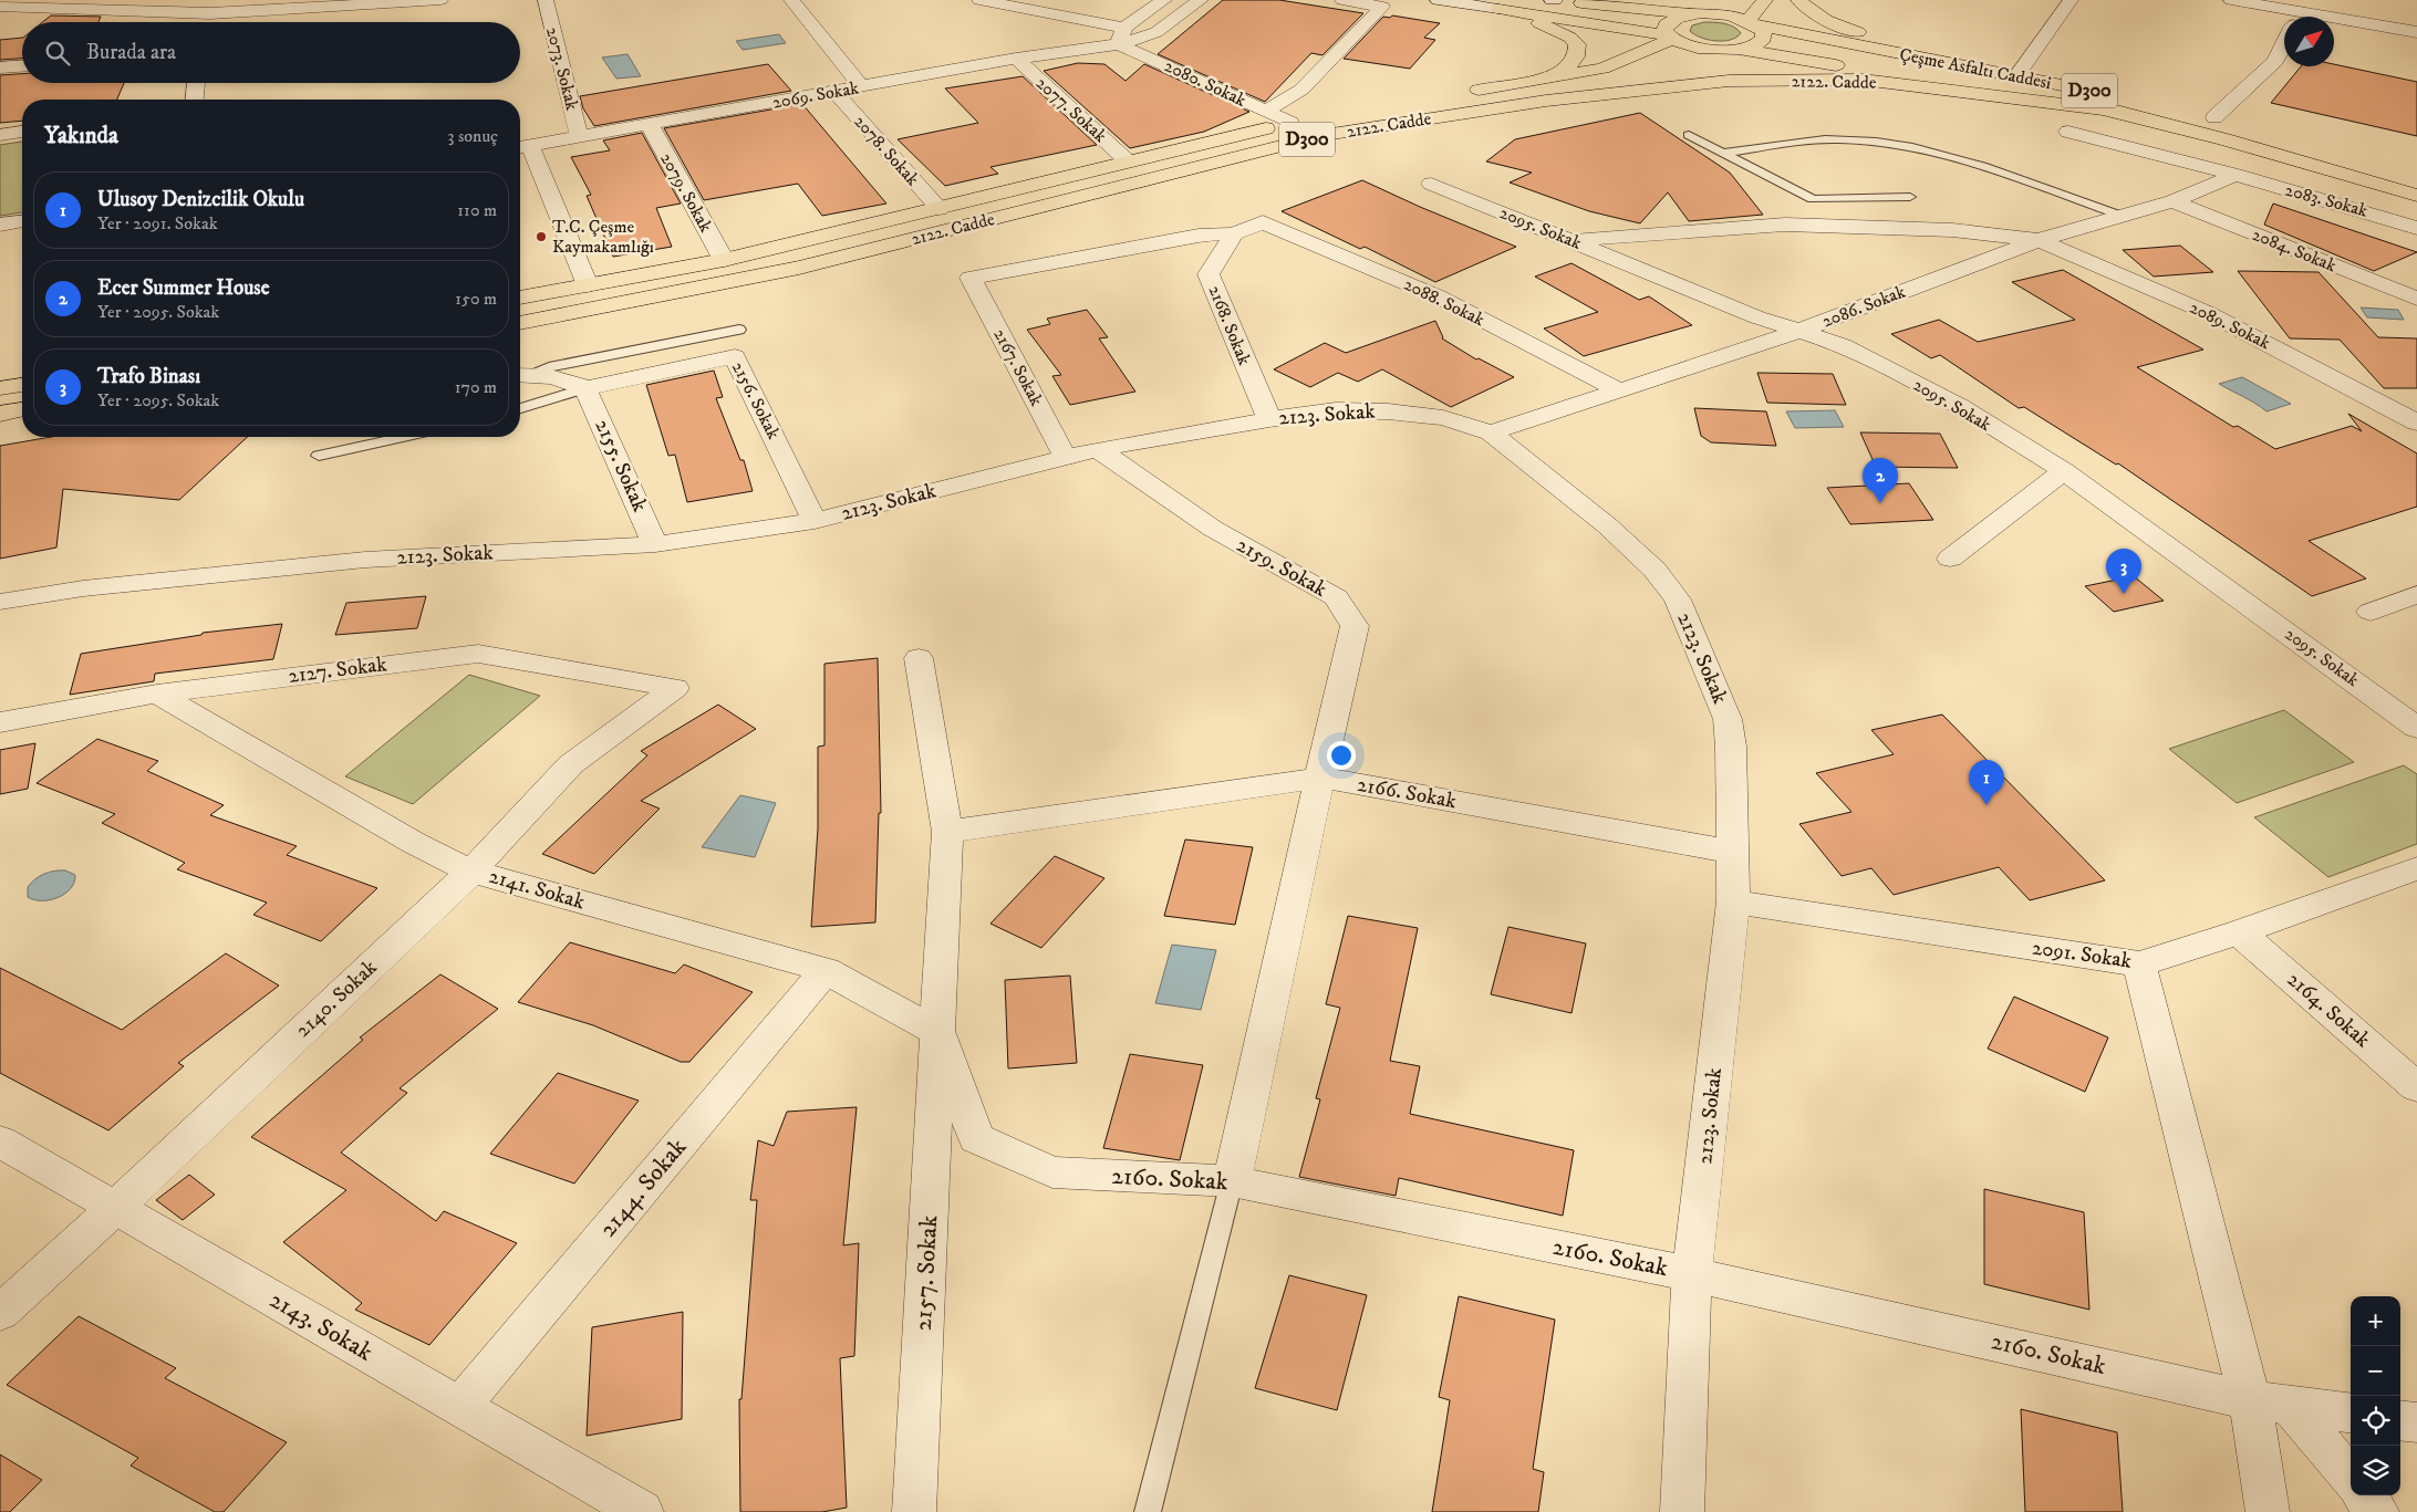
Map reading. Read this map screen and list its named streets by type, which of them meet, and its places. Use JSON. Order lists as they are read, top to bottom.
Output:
{
  "streets": {
    "highway": ["Çeşme Asfaltı Caddesi", "2122. Cadde", "D300"],
    "street": [
      "2073. Sokak",
      "2080. Sokak",
      "2069. Sokak",
      "2077. Sokak",
      "2078. Sokak",
      "2079. Sokak",
      "2083. Sokak",
      "2095. Sokak",
      "2084. Sokak",
      "2088. Sokak",
      "2086. Sokak",
      "2168. Sokak",
      "2089. Sokak",
      "2167. Sokak",
      "2156. Sokak",
      "2123. Sokak",
      "2155. Sokak",
      "2159. Sokak",
      "2127. Sokak",
      "2166. Sokak",
      "2141. Sokak",
      "2091. Sokak",
      "2140. Sokak",
      "2164. Sokak",
      "2160. Sokak",
      "2144. Sokak",
      "2157. Sokak",
      "2143. Sokak"
    ]
  },
  "crossings": [
    ["2073. Sokak", "2069. Sokak"],
    ["Çeşme Asfaltı Caddesi", "D300"],
    ["2122. Cadde", "2080. Sokak"],
    ["2122. Cadde", "D300"],
    ["2122. Cadde", "2077. Sokak"],
    ["2122. Cadde", "2078. Sokak"],
    ["2122. Cadde", "2079. Sokak"],
    ["2080. Sokak", "2069. Sokak"],
    ["2069. Sokak", "2077. Sokak"],
    ["2069. Sokak", "2078. Sokak"],
    ["2069. Sokak", "2079. Sokak"],
    ["2083. Sokak", "2086. Sokak"],
    ["2095. Sokak", "2086. Sokak"],
    ["2084. Sokak", "2086. Sokak"],
    ["2088. Sokak", "2086. Sokak"],
    ["2088. Sokak", "2168. Sokak"],
    ["2088. Sokak", "2167. Sokak"],
    ["2086. Sokak", "2089. Sokak"],
    ["2086. Sokak", "2123. Sokak"],
    ["2168. Sokak", "2167. Sokak"],
    ["2168. Sokak", "2123. Sokak"],
    ["2167. Sokak", "2123. Sokak"],
    ["2156. Sokak", "2123. Sokak"],
    ["2156. Sokak", "2155. Sokak"],
    ["2123. Sokak", "2155. Sokak"],
    ["2123. Sokak", "2159. Sokak"],
    ["2123. Sokak", "2166. Sokak"],
    ["2123. Sokak", "2091. Sokak"],
    ["2123. Sokak", "2160. Sokak"],
    ["2159. Sokak", "2166. Sokak"],
    ["2159. Sokak", "2160. Sokak"],
    ["2127. Sokak", "2141. Sokak"],
    ["2127. Sokak", "2140. Sokak"],
    ["2166. Sokak", "2157. Sokak"],
    ["2141. Sokak", "2140. Sokak"],
    ["2141. Sokak", "2160. Sokak"],
    ["2141. Sokak", "2144. Sokak"],
    ["2141. Sokak", "2157. Sokak"],
    ["2091. Sokak", "2164. Sokak"],
    ["2140. Sokak", "2143. Sokak"],
    ["2160. Sokak", "2157. Sokak"],
    ["2144. Sokak", "2143. Sokak"]
  ],
  "places": ["T.C. Çeşme Kaymakamlığı"],
  "north": "top right",
  "page": {
    "search": "Burada ara",
    "heading": ["Yakında", "3 sonuç"],
    "list": [
      {
        "mark": "1",
        "name": "Ulusoy Denizcilik Okulu",
        "note": "Yer · 2091. Sokak",
        "value": "110 m"
      },
      {
        "mark": "2",
        "name": "Ecer Summer House",
        "note": "Yer · 2095. Sokak",
        "value": "150 m"
      },
      {
        "mark": "3",
        "name": "Trafo Binası",
        "note": "Yer · 2095. Sokak",
        "value": "170 m"
      }
    ],
    "pins": ["2", "3", "1"],
    "map_buttons": ["+", "−"]
  }
}
